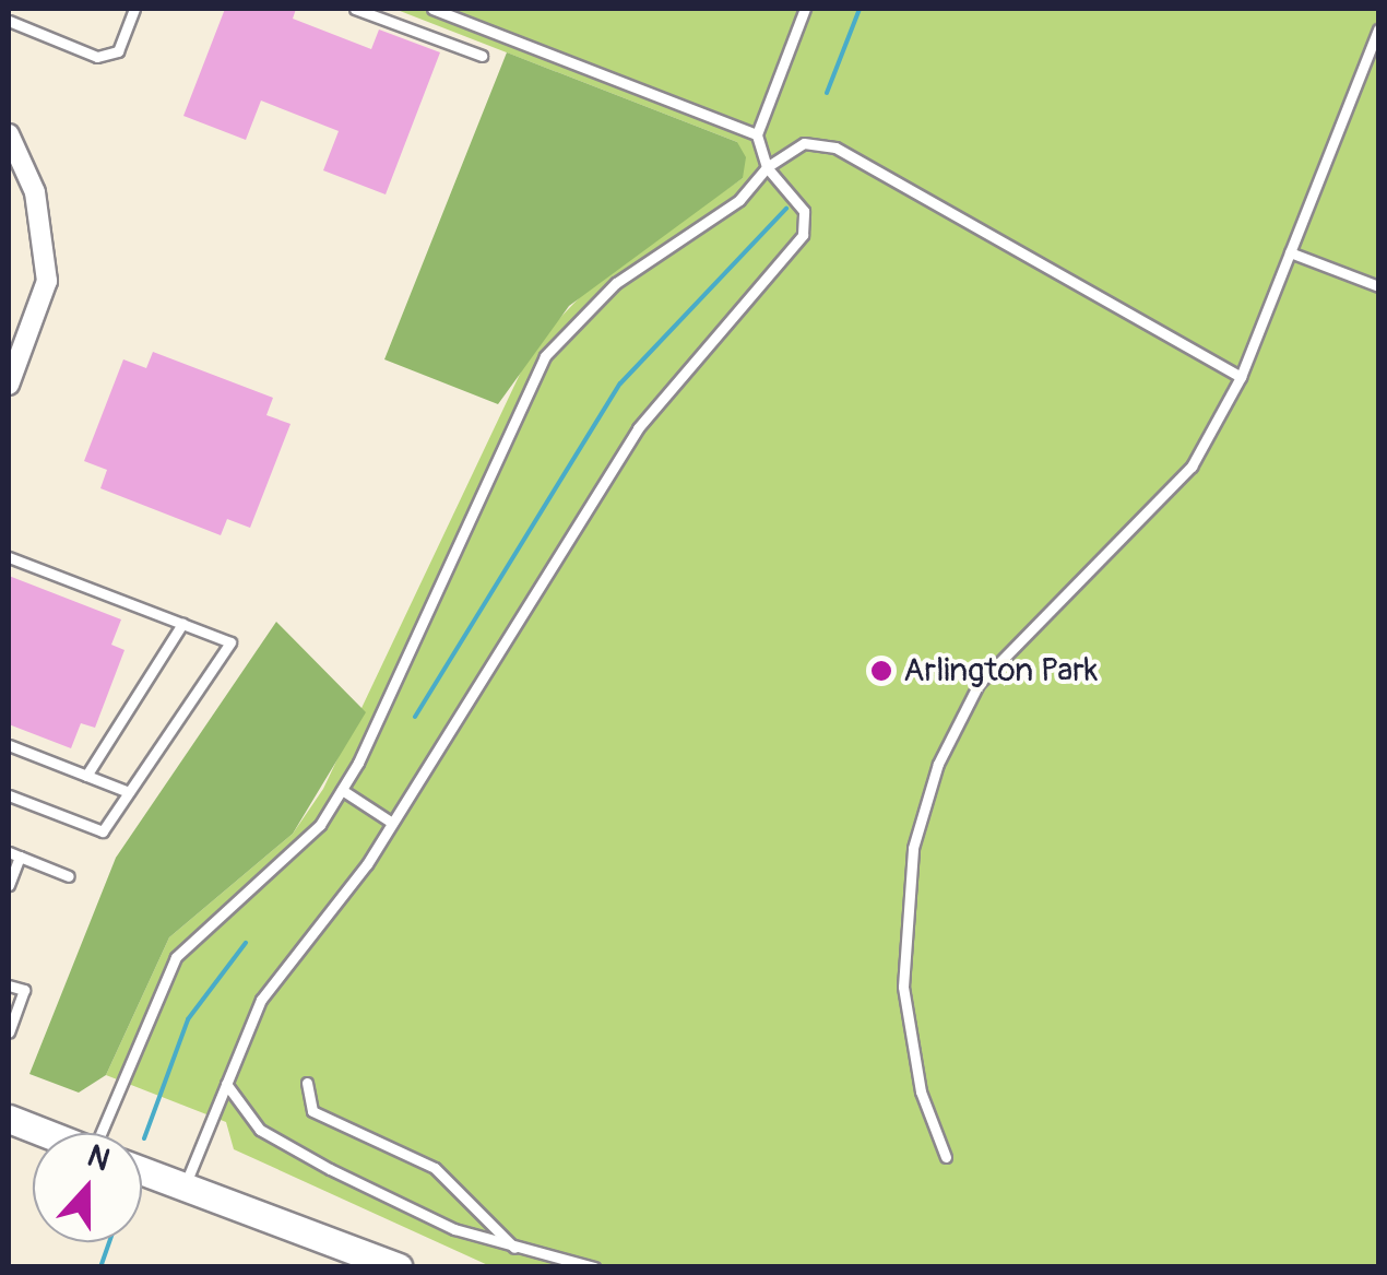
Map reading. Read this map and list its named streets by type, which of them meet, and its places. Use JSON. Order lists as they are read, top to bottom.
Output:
{
  "places": ["Arlington Park"],
  "north": "top"
}
